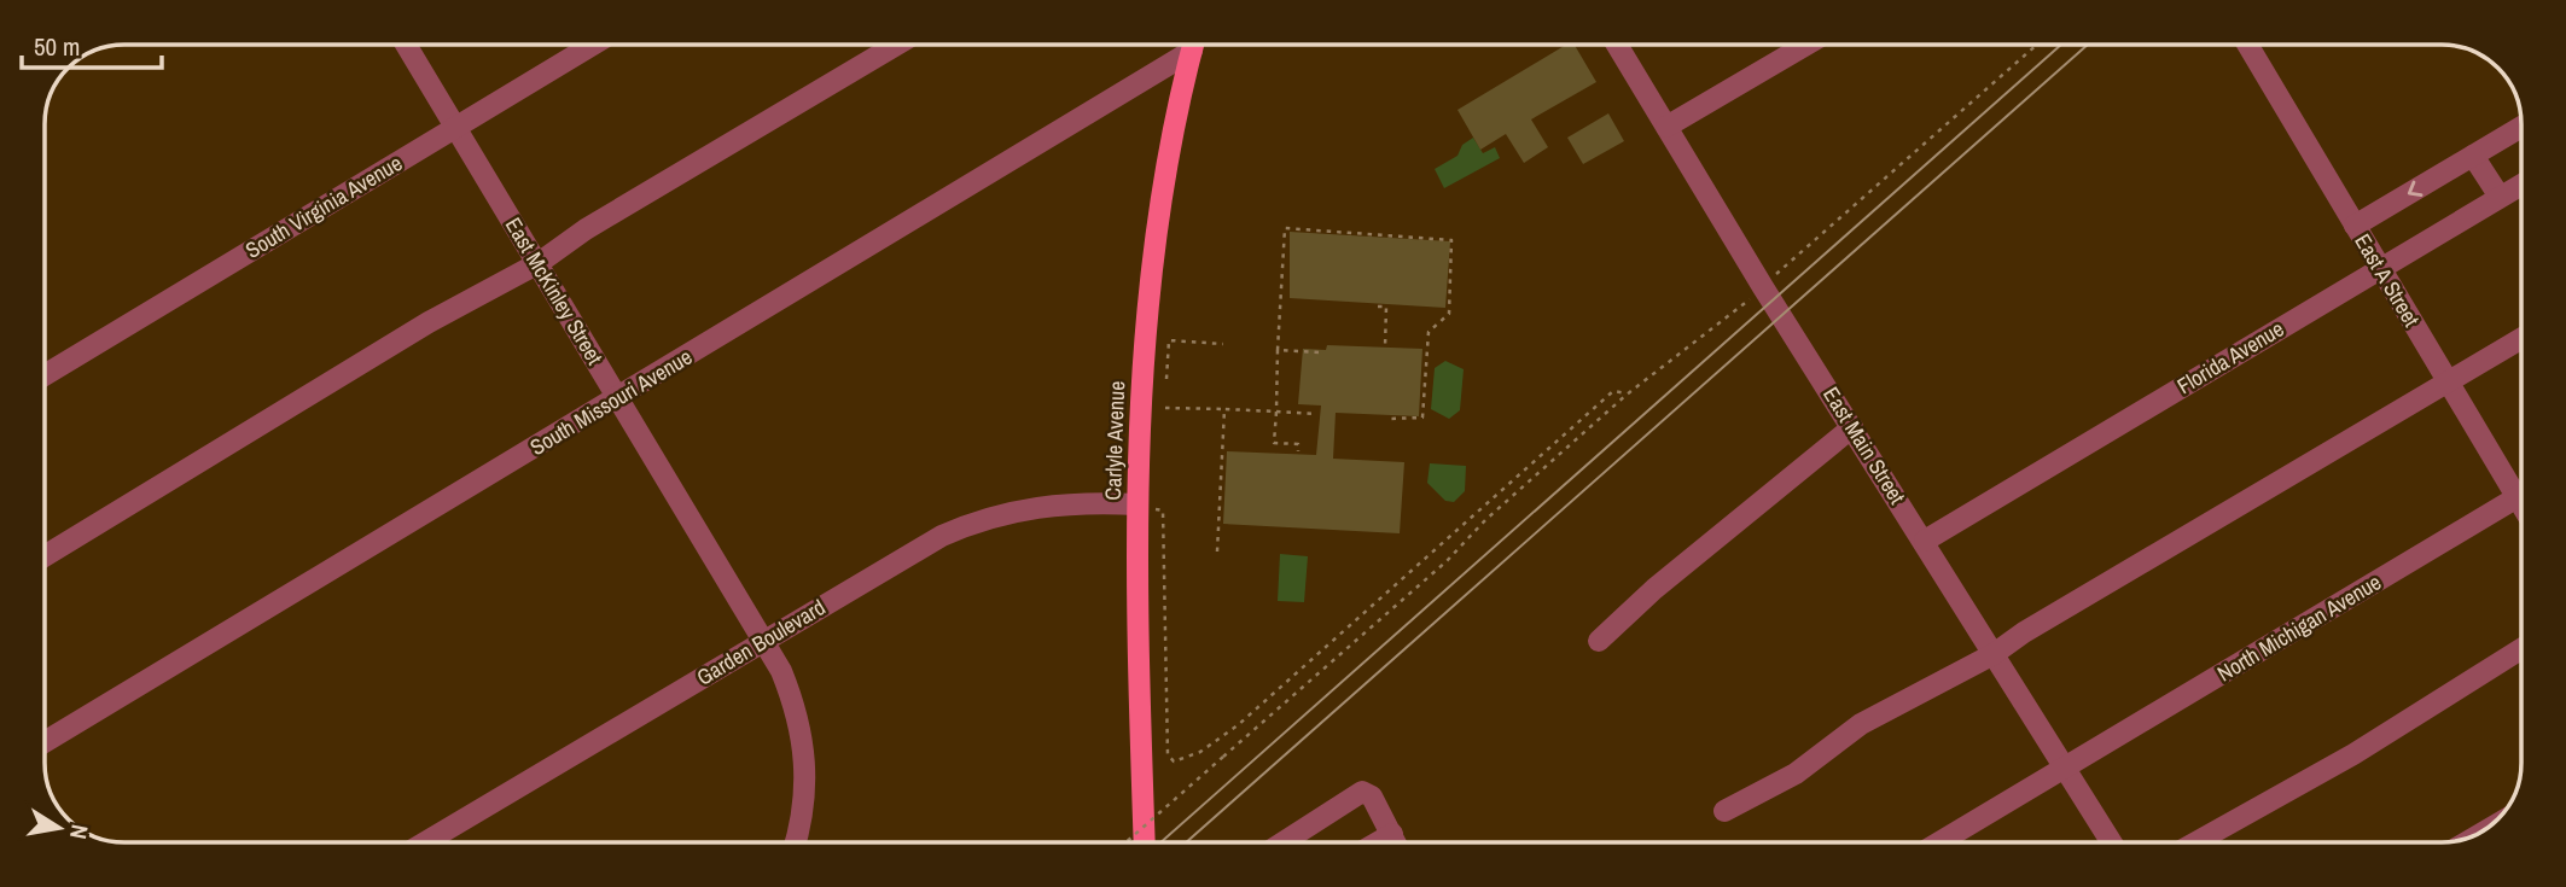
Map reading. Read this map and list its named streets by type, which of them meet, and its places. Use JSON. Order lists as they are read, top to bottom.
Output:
{
  "streets": {
    "main road": ["Carlyle Avenue"],
    "street": [
      "South Virginia Avenue",
      "East A Street",
      "East McKinley Street",
      "Florida Avenue",
      "South Missouri Avenue",
      "East Main Street",
      "North Michigan Avenue",
      "Garden Boulevard"
    ]
  },
  "crossings": [
    ["South Virginia Avenue", "East McKinley Street"],
    ["East A Street", "Florida Avenue"],
    ["East McKinley Street", "South Missouri Avenue"],
    ["East McKinley Street", "Garden Boulevard"],
    ["Florida Avenue", "East Main Street"],
    ["Carlyle Avenue", "Garden Boulevard"],
    ["East Main Street", "North Michigan Avenue"]
  ],
  "scale_bar": "50 m",
  "north": "right"
}
